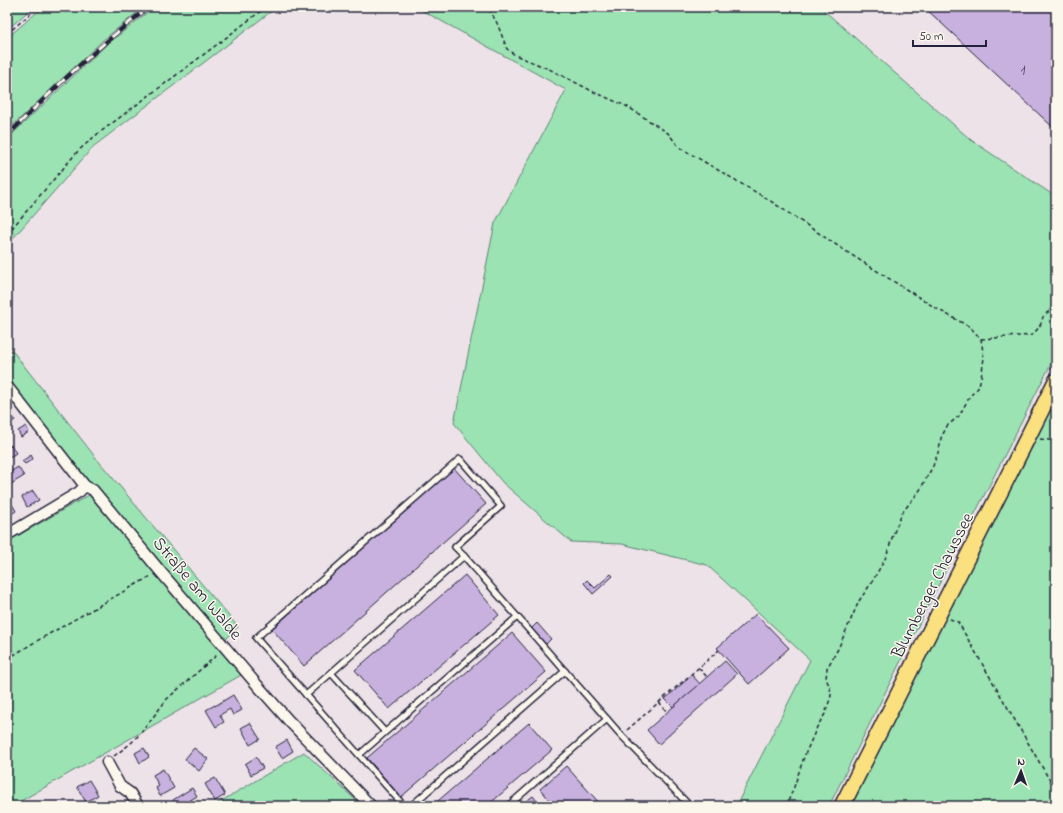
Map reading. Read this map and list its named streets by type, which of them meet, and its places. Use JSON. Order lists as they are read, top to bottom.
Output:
{
  "streets": {
    "main road": ["Blumberger Chaussee"],
    "street": ["Straße am Walde"]
  },
  "house_numbers": ["1"],
  "scale_bar": "50 m",
  "north": "top"
}
